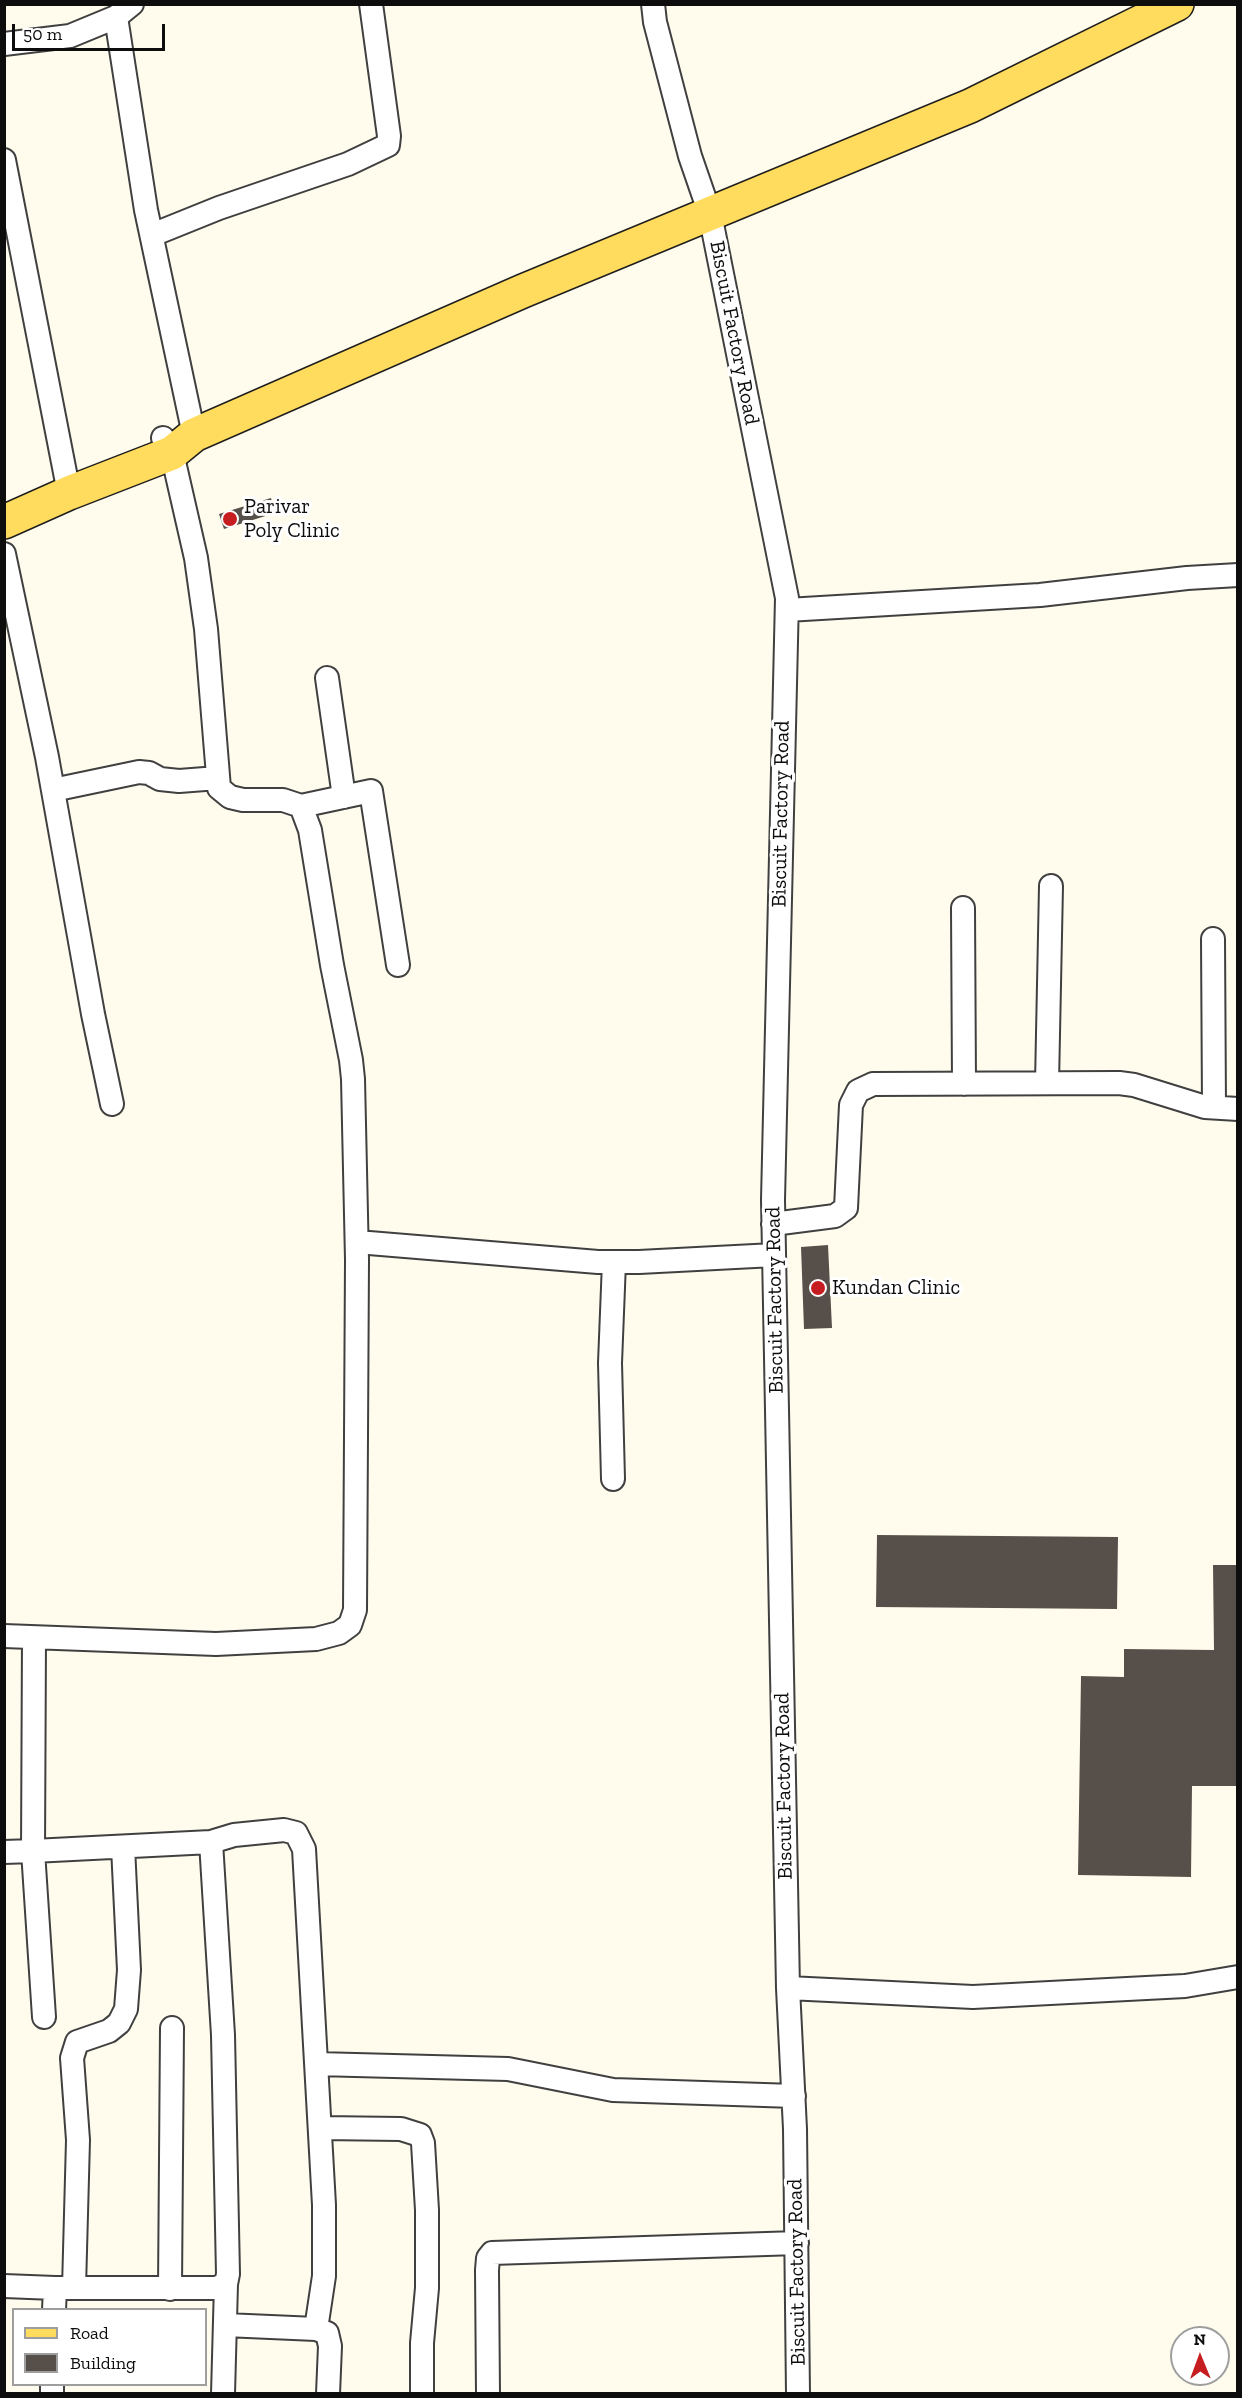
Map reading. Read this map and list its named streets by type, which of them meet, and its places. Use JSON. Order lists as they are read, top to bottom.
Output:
{
  "streets": {
    "street": ["Biscuit Factory Road"]
  },
  "places": ["Parivar Poly Clinic", "Kundan Clinic"],
  "legend": ["Road", "Building"],
  "scale_bar": "50 m",
  "north": "top"
}
